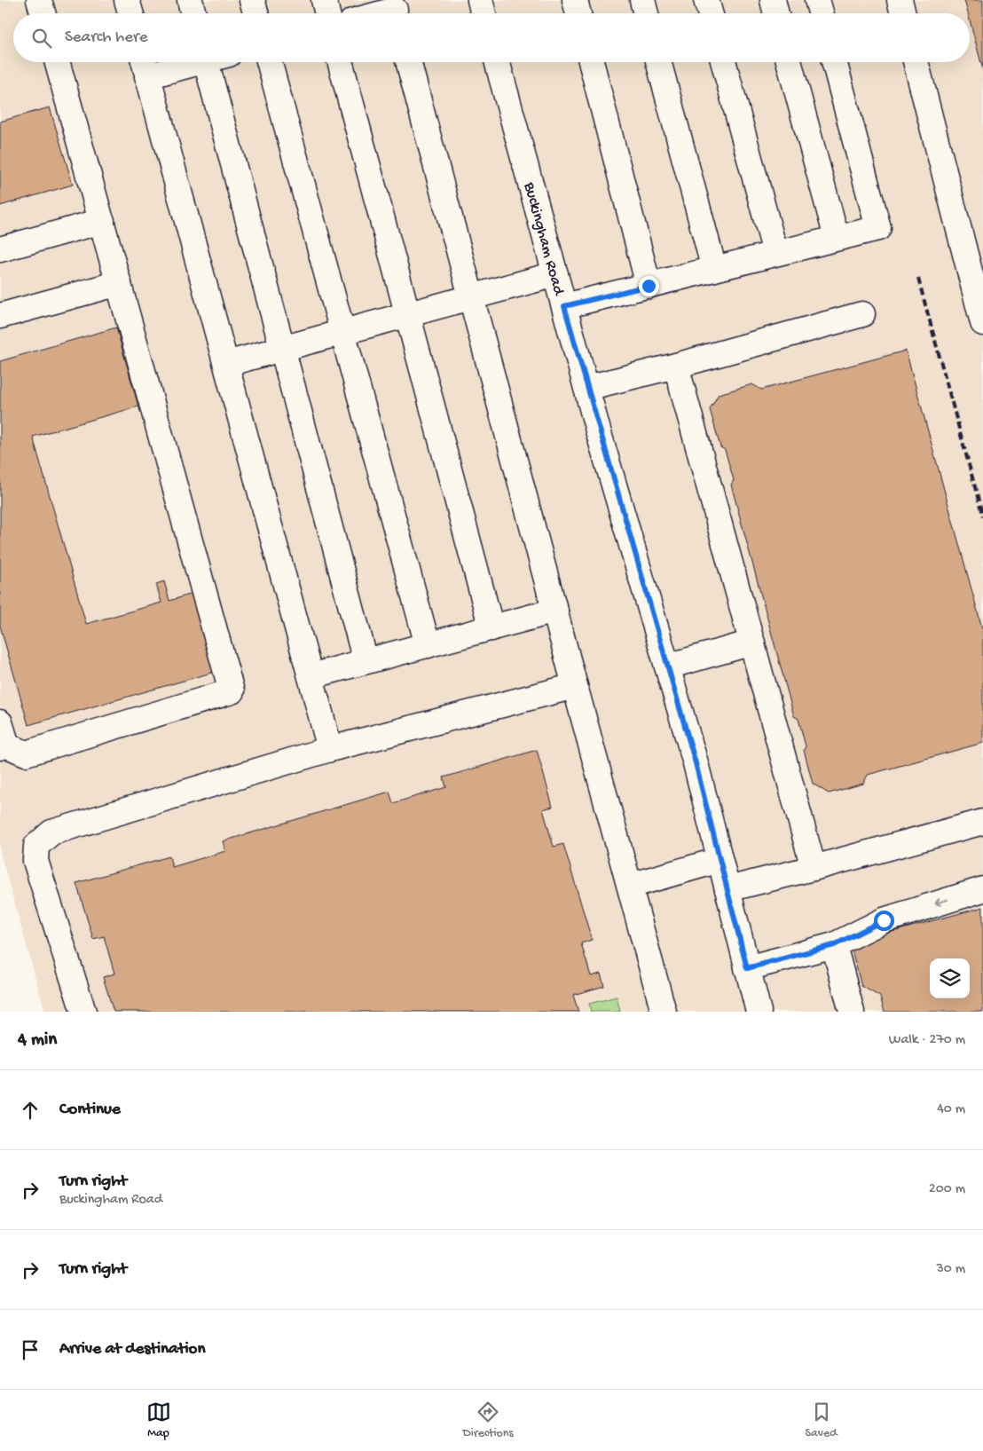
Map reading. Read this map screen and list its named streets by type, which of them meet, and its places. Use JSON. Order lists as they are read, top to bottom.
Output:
{
  "streets": {
    "street": ["Buckingham Road"]
  },
  "page": {
    "search": "Search here",
    "heading": ["4 min", "Walk · 270 m"],
    "list": [
      ["Continue", "40 m"],
      ["Turn right", "Buckingham Road", "200 m"],
      ["Turn right", "30 m"],
      "Arrive at destination"
    ],
    "nav": ["Map", "Directions", "Saved"]
  }
}
